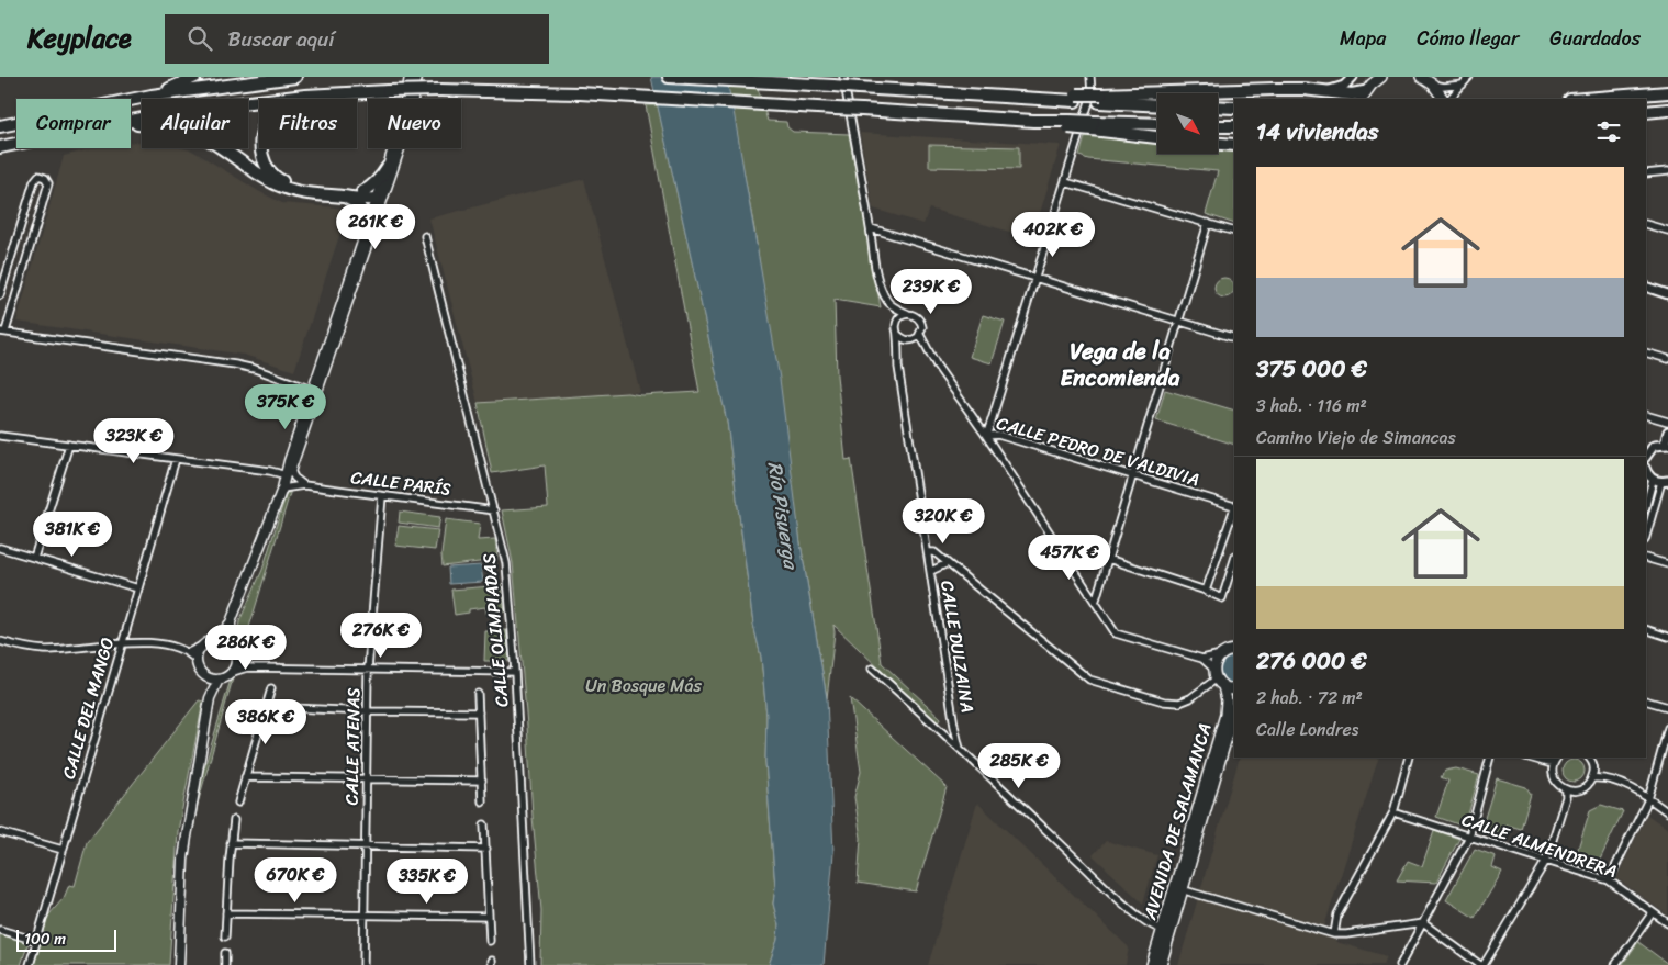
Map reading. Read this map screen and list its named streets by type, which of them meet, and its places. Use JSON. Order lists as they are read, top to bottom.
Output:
{
  "streets": {
    "highway": ["AVENIDA DE SALAMANCA"],
    "street": [
      "CALLE PEDRO DE VALDIVIA",
      "CALLE PARÍS",
      "CALLE OLIMPIADAS",
      "CALLE DULZAINA",
      "CALLE DEL MANGO",
      "CALLE ATENAS",
      "CALLE ALMENDRERA"
    ]
  },
  "crossings": [
    ["CALLE PARÍS", "CALLE OLIMPIADAS"],
    ["CALLE PARÍS", "CALLE ATENAS"]
  ],
  "districts": ["Vega de la Encomienda"],
  "water": ["Río Pisuerga"],
  "parks": ["Un Bosque Más"],
  "scale_bar": "100 m",
  "north": "bottom right",
  "page": {
    "header": "Keyplace",
    "search": "Buscar aquí",
    "nav": ["Mapa", "Cómo llegar", "Guardados"],
    "chip": [
      "Comprar",
      "Alquilar",
      "Filtros",
      "Nuevo"
    ],
    "heading": "14 viviendas",
    "list": [
      {
        "name": "375 000 €",
        "note": "3 hab. · 116 m² · Camino Viejo de Simancas"
      },
      {
        "name": "276 000 €",
        "note": "2 hab. · 72 m² · Calle Londres"
      }
    ],
    "price": [
      "261K €",
      "402K €",
      "239K €",
      "375K €",
      "323K €",
      "320K €",
      "381K €",
      "457K €",
      "276K €",
      "286K €",
      "386K €",
      "285K €",
      "670K €",
      "335K €"
    ],
    "scale": "100 m"
  }
}
